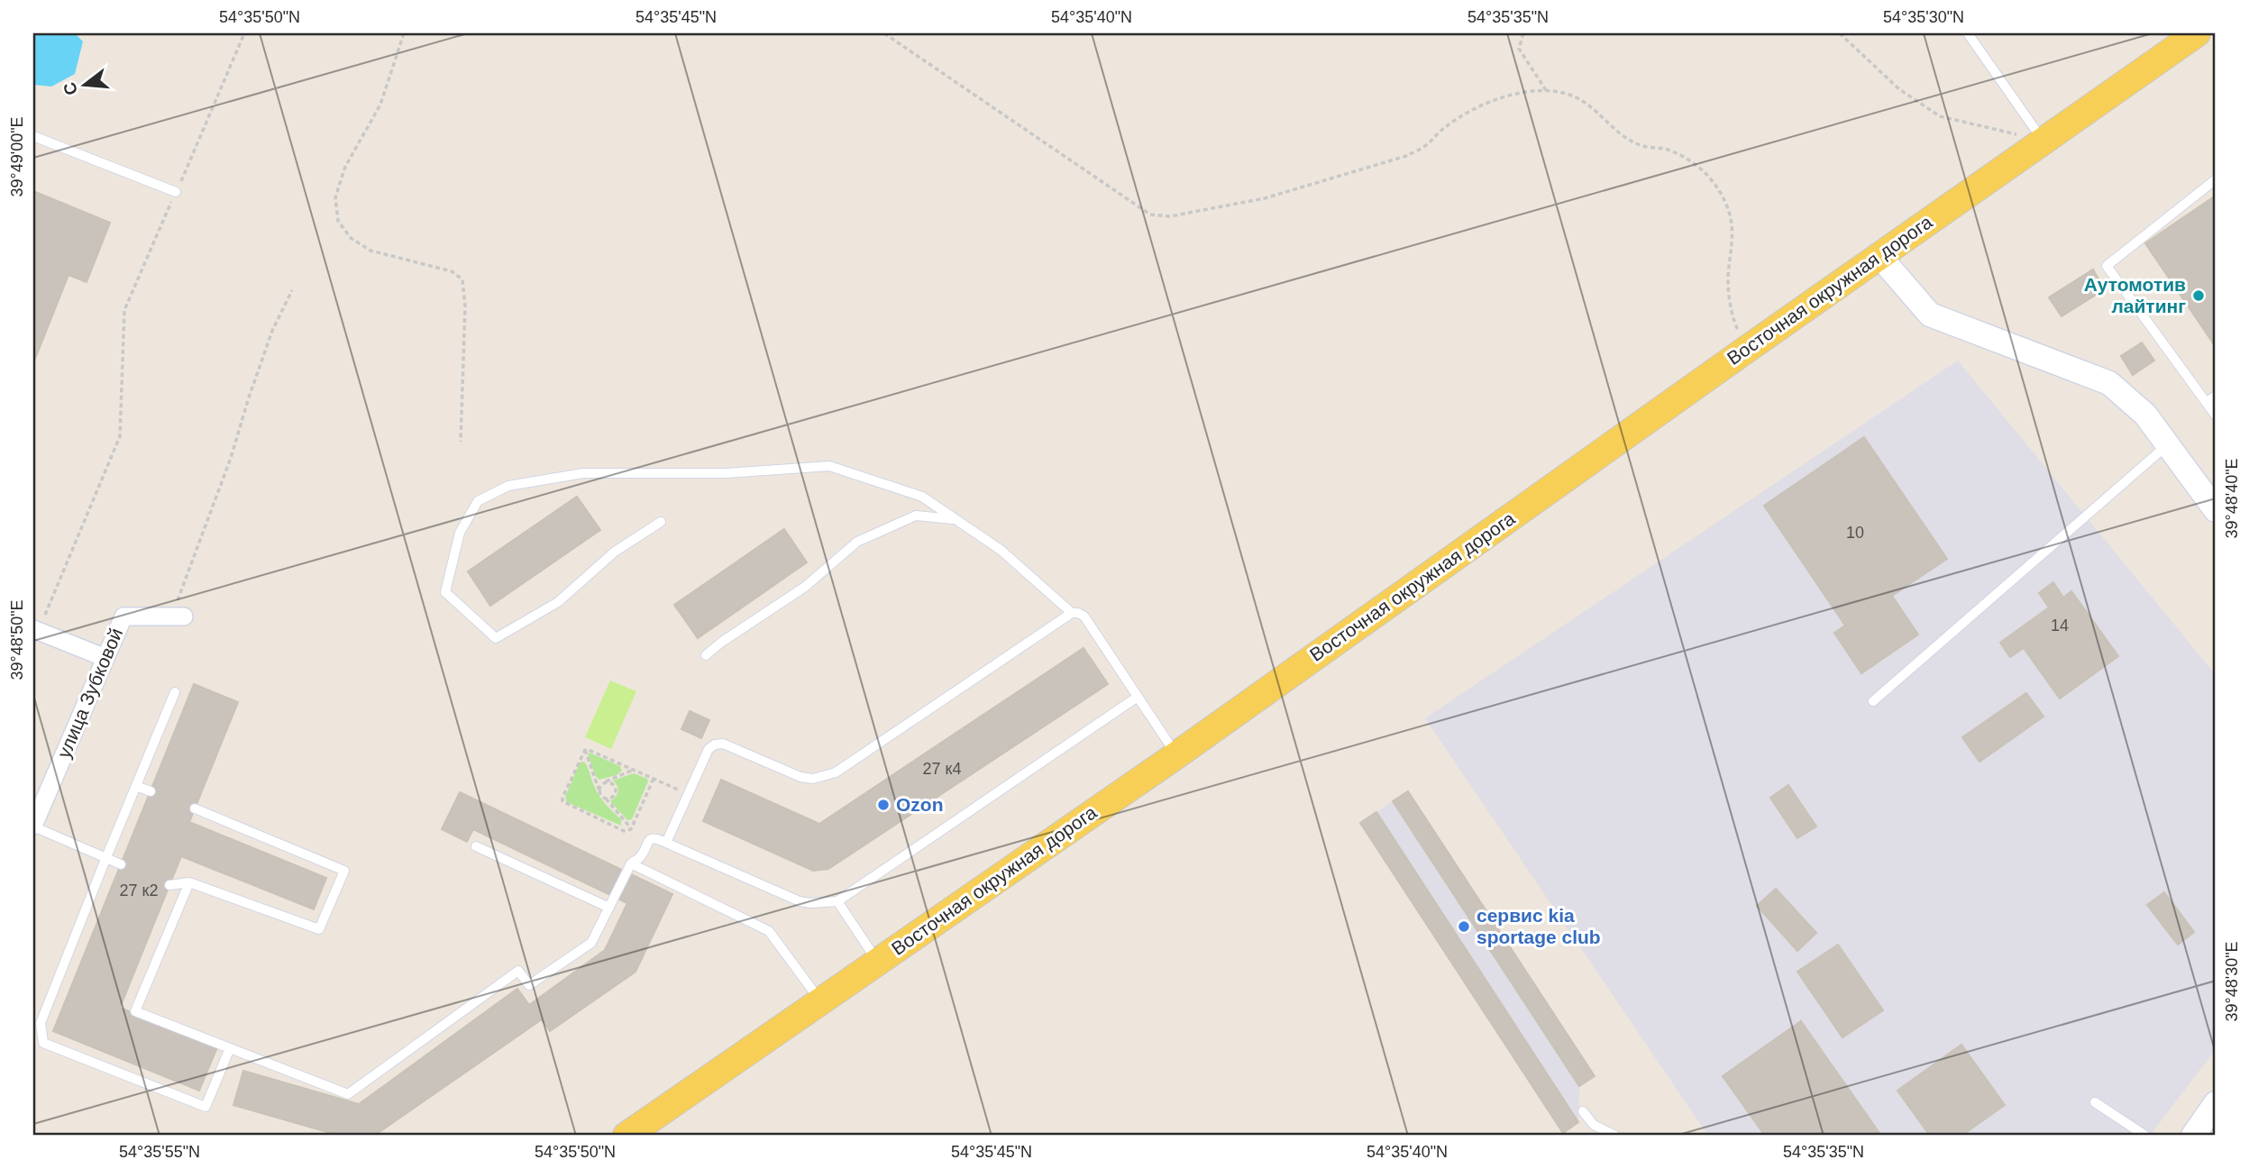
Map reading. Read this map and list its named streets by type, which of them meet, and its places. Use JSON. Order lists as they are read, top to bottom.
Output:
{
  "streets": {
    "main road": ["Восточная окружная дорога"],
    "street": ["улица Зубковой"]
  },
  "places": ["Аутомотив лайтинг", "Ozon", "сервис kia sportage club"],
  "house_numbers": [
    "10",
    "14",
    "27 к4",
    "27 к2"
  ],
  "north": "left",
  "coordinates": [
    "54°35'50\"N",
    "54°35'45\"N",
    "54°35'40\"N",
    "54°35'35\"N",
    "54°35'30\"N",
    "39°49'00\"E",
    "39°48'40\"E",
    "39°48'50\"E",
    "39°48'30\"E",
    "54°35'55\"N"
  ]
}
